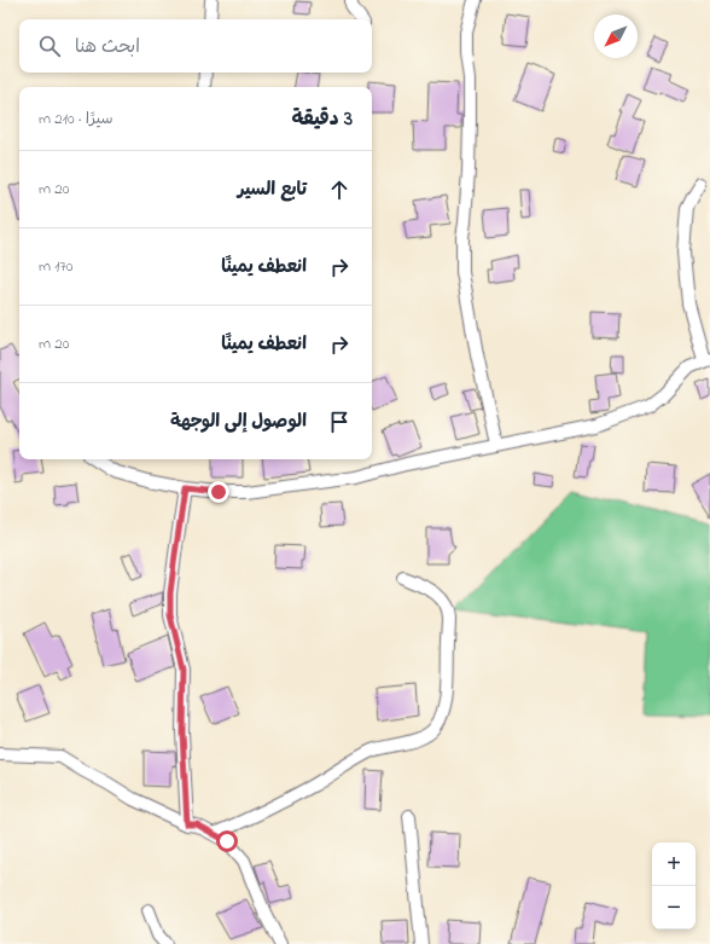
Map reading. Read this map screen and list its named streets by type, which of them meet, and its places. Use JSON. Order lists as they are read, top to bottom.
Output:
{
  "north": "bottom left",
  "page": {
    "search": "ابحث هنا",
    "heading": ["3 دقيقة", "سيرًا · 210 m"],
    "list": [
      ["تابع السير", "20 m"],
      ["انعطف يمينًا", "170 m"],
      ["انعطف يمينًا", "20 m"],
      "الوصول إلى الوجهة"
    ],
    "map_buttons": ["+", "−"]
  }
}
